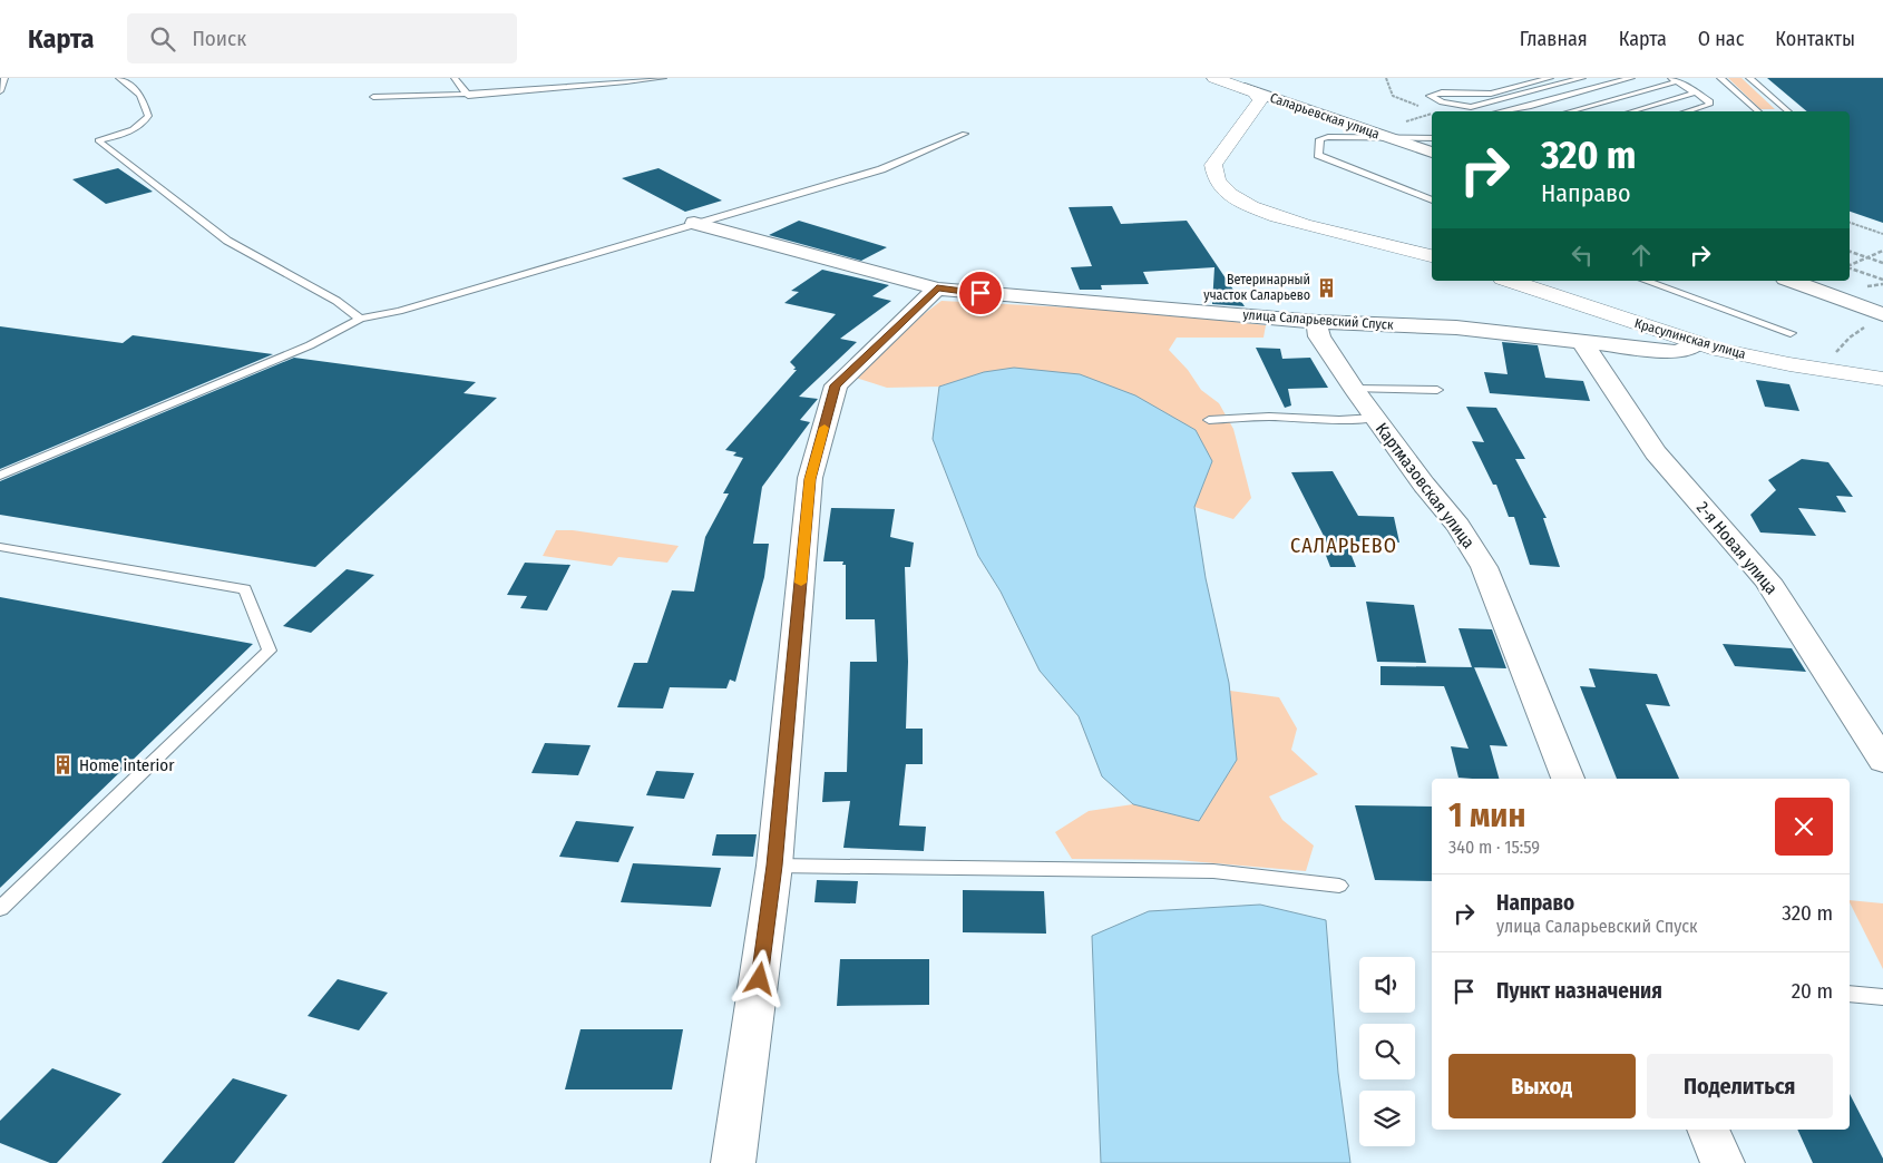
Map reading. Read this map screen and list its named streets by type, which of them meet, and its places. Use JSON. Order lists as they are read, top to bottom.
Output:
{
  "streets": {
    "street": [
      "Саларьевская улица",
      "улица Саларьевский Спуск",
      "Красулинская улица",
      "Картмазовская улица",
      "2-я Новая улица"
    ]
  },
  "crossings": [
    ["улица Саларьевский Спуск", "Красулинская улица"],
    ["улица Саларьевский Спуск", "Картмазовская улица"],
    ["улица Саларьевский Спуск", "2-я Новая улица"]
  ],
  "districts": ["САЛАРЬЕВО"],
  "places": {
    "building": ["Ветеринарный участок Саларьево", "Home interior"]
  },
  "page": {
    "header": "Карта",
    "search": "Поиск",
    "nav": [
      "Главная",
      "Карта",
      "О нас",
      "Контакты"
    ],
    "turn": ["320 m", "Направо"],
    "heading": ["1 мин", "340 m · 15:59"],
    "list": [
      {
        "name": "Направо",
        "note": "улица Саларьевский Спуск",
        "value": "320 m"
      },
      {
        "name": "Пункт назначения",
        "value": "20 m"
      }
    ],
    "buttons": ["Выход", "Поделиться"]
  }
}
